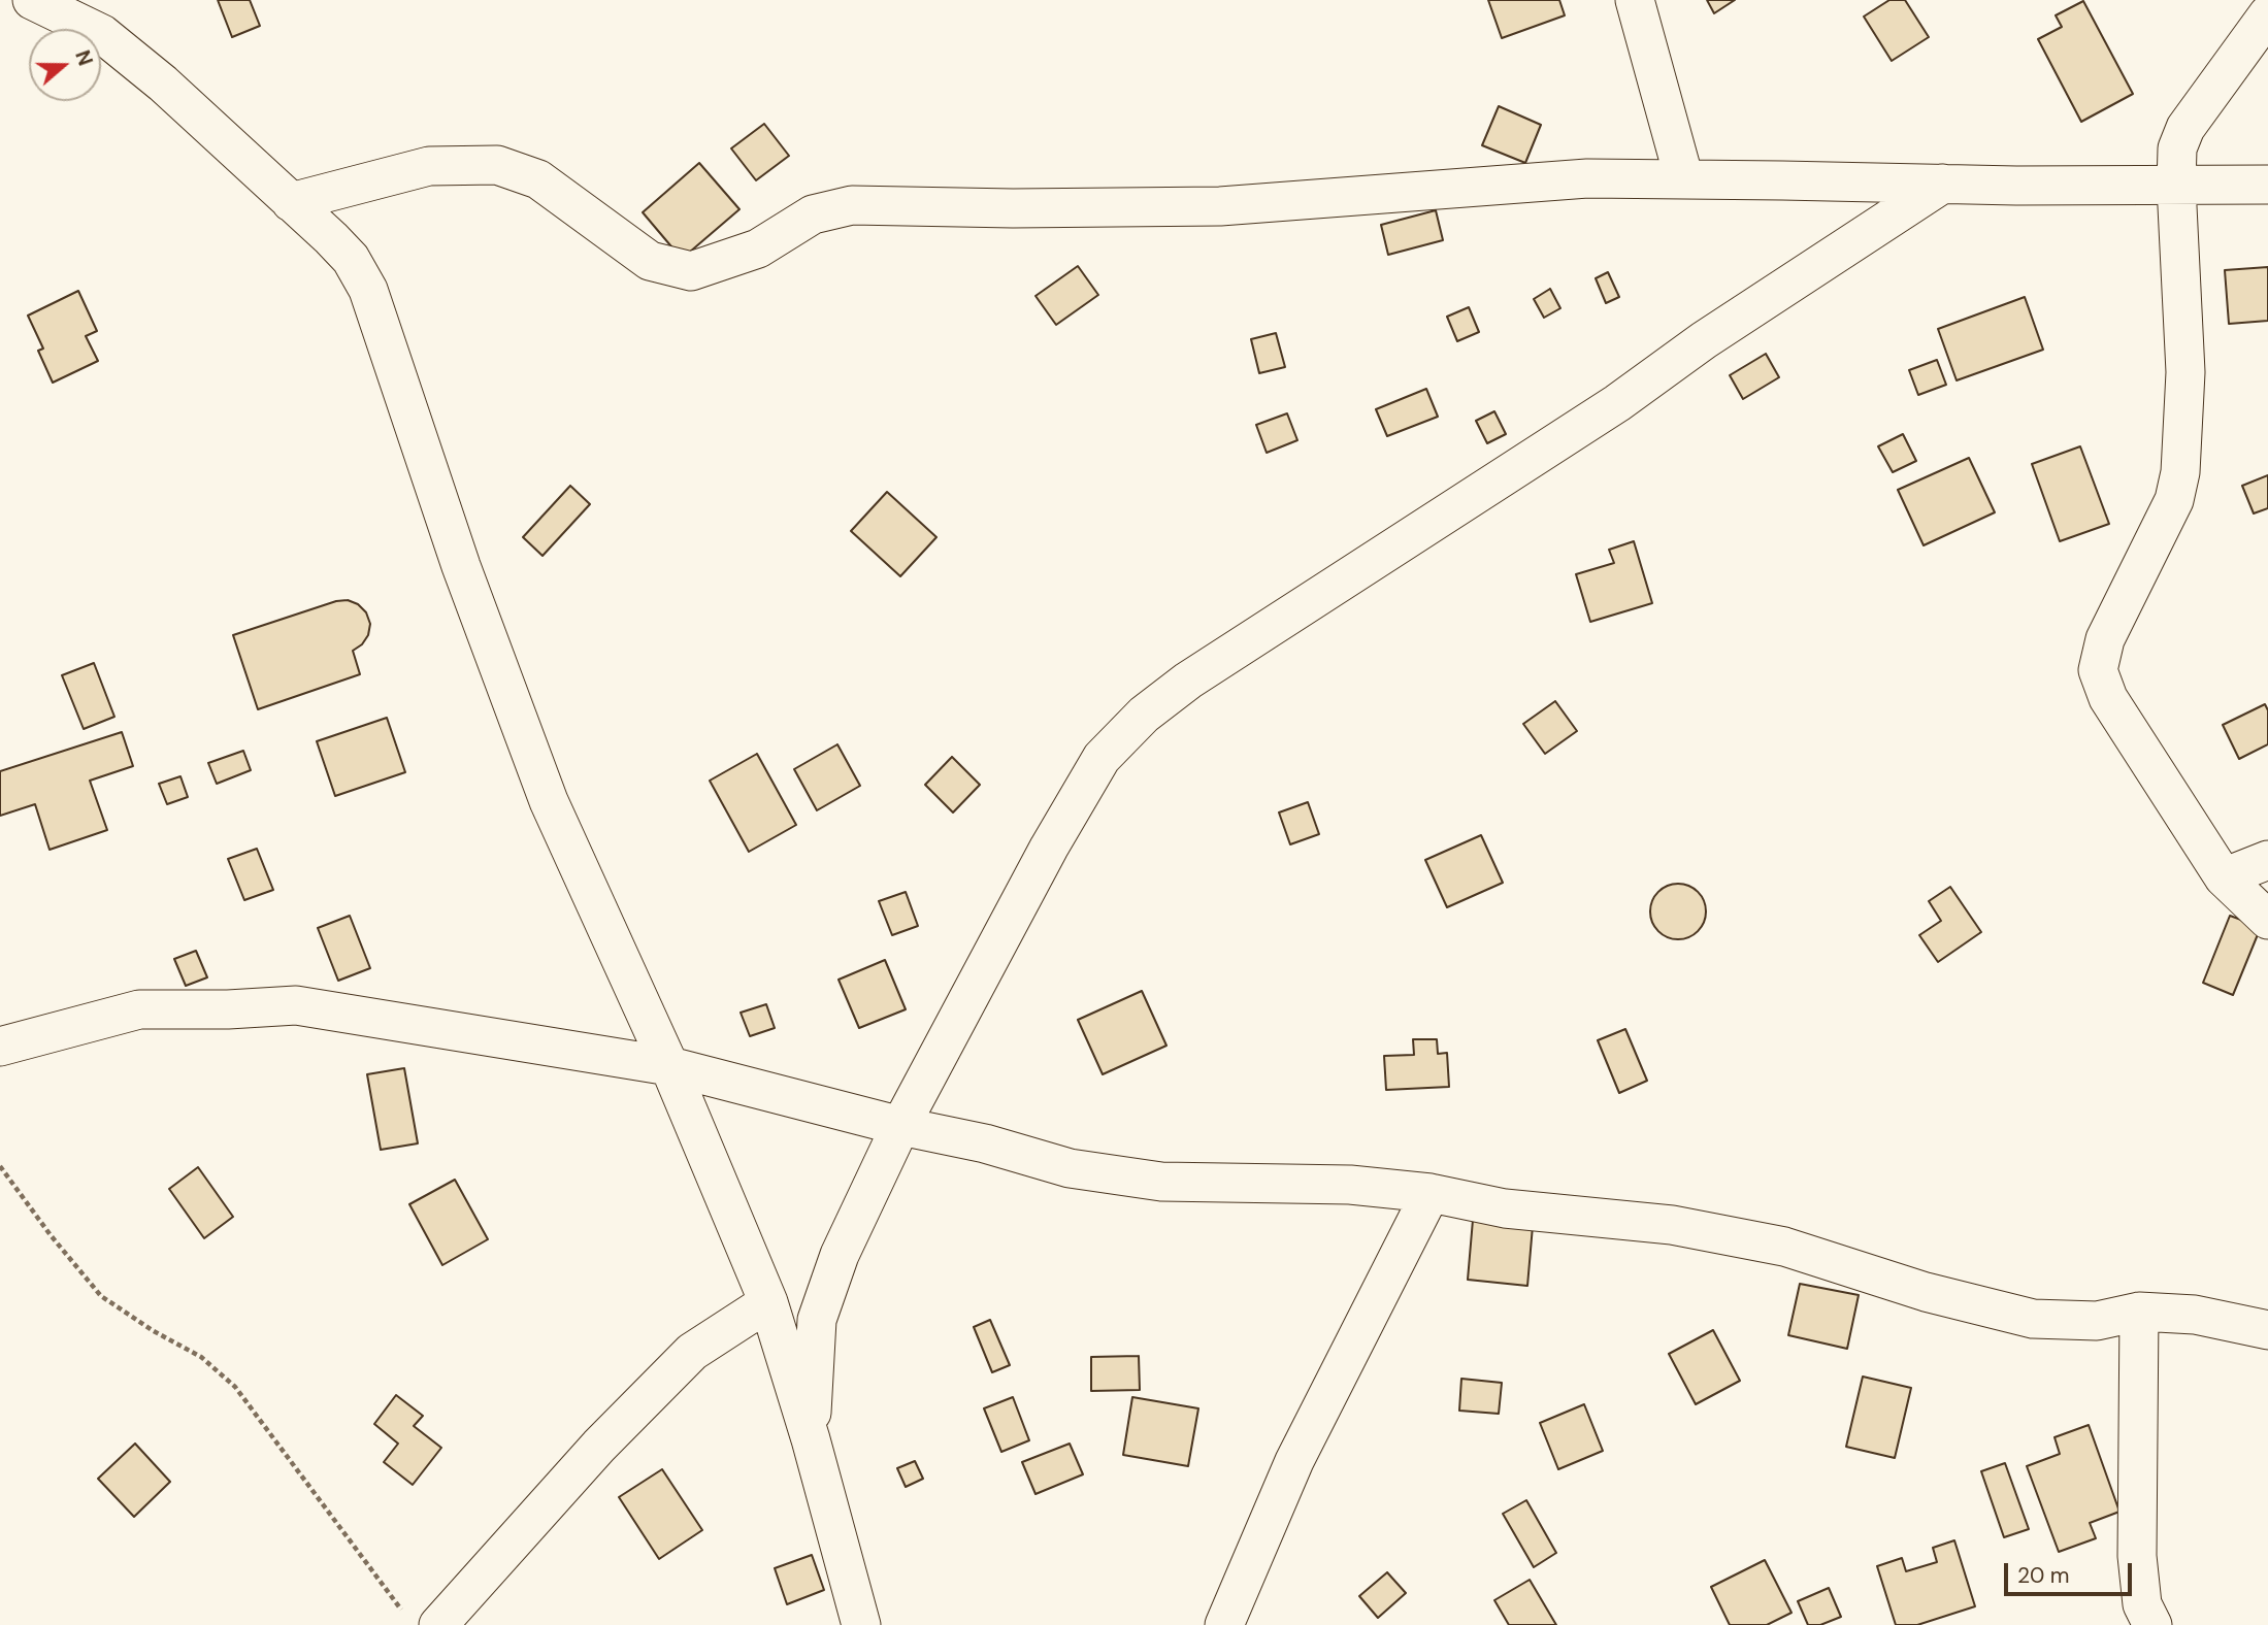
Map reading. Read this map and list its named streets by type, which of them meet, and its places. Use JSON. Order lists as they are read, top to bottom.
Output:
{
  "scale_bar": "20 m",
  "north": "right"
}
